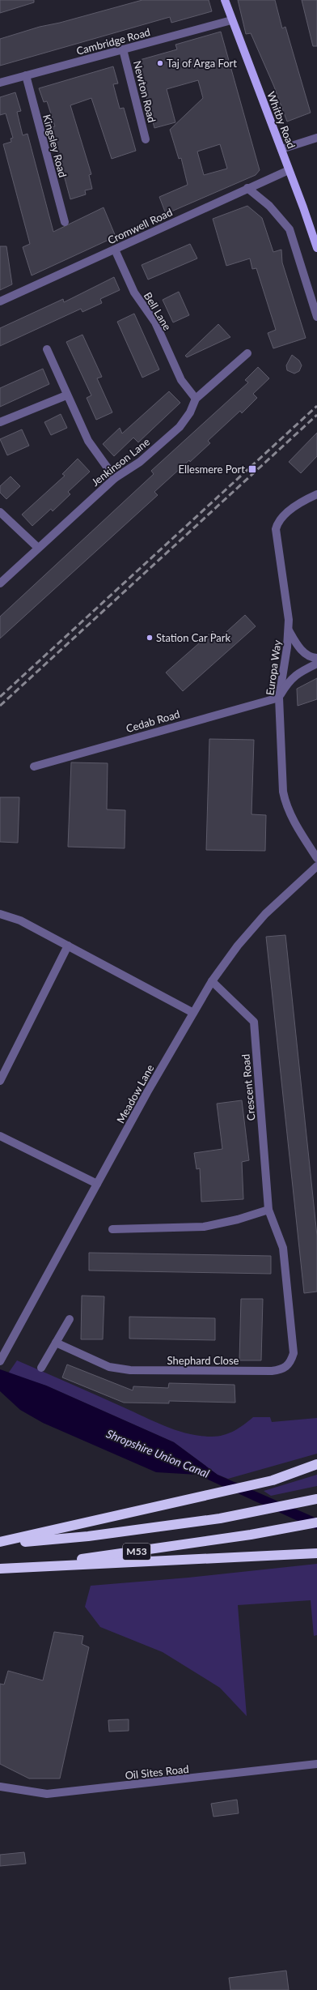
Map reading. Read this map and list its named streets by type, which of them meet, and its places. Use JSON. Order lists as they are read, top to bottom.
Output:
{
  "streets": {
    "highway": ["M53"],
    "main road": ["Whitby Road"],
    "street": [
      "Cambridge Road",
      "Newton Road",
      "Kingsley Road",
      "Cromwell Road",
      "Bell Lane",
      "Jenkinson Lane",
      "Europa Way",
      "Cedab Road",
      "Crescent Road",
      "Meadow Lane",
      "Shephard Close",
      "Oil Sites Road"
    ]
  },
  "crossings": [
    ["Cambridge Road", "Newton Road"],
    ["Cambridge Road", "Whitby Road"],
    ["Cambridge Road", "Kingsley Road"],
    ["Whitby Road", "Cromwell Road"],
    ["Cromwell Road", "Bell Lane"],
    ["Bell Lane", "Jenkinson Lane"],
    ["Europa Way", "Cedab Road"],
    ["Crescent Road", "Meadow Lane"],
    ["Crescent Road", "Shephard Close"]
  ],
  "water": ["Shropshire Union Canal"],
  "places": {
    "other": ["Taj of Arga Fort", "Station Car Park"],
    "transit": ["Ellesmere Port"]
  }
}
